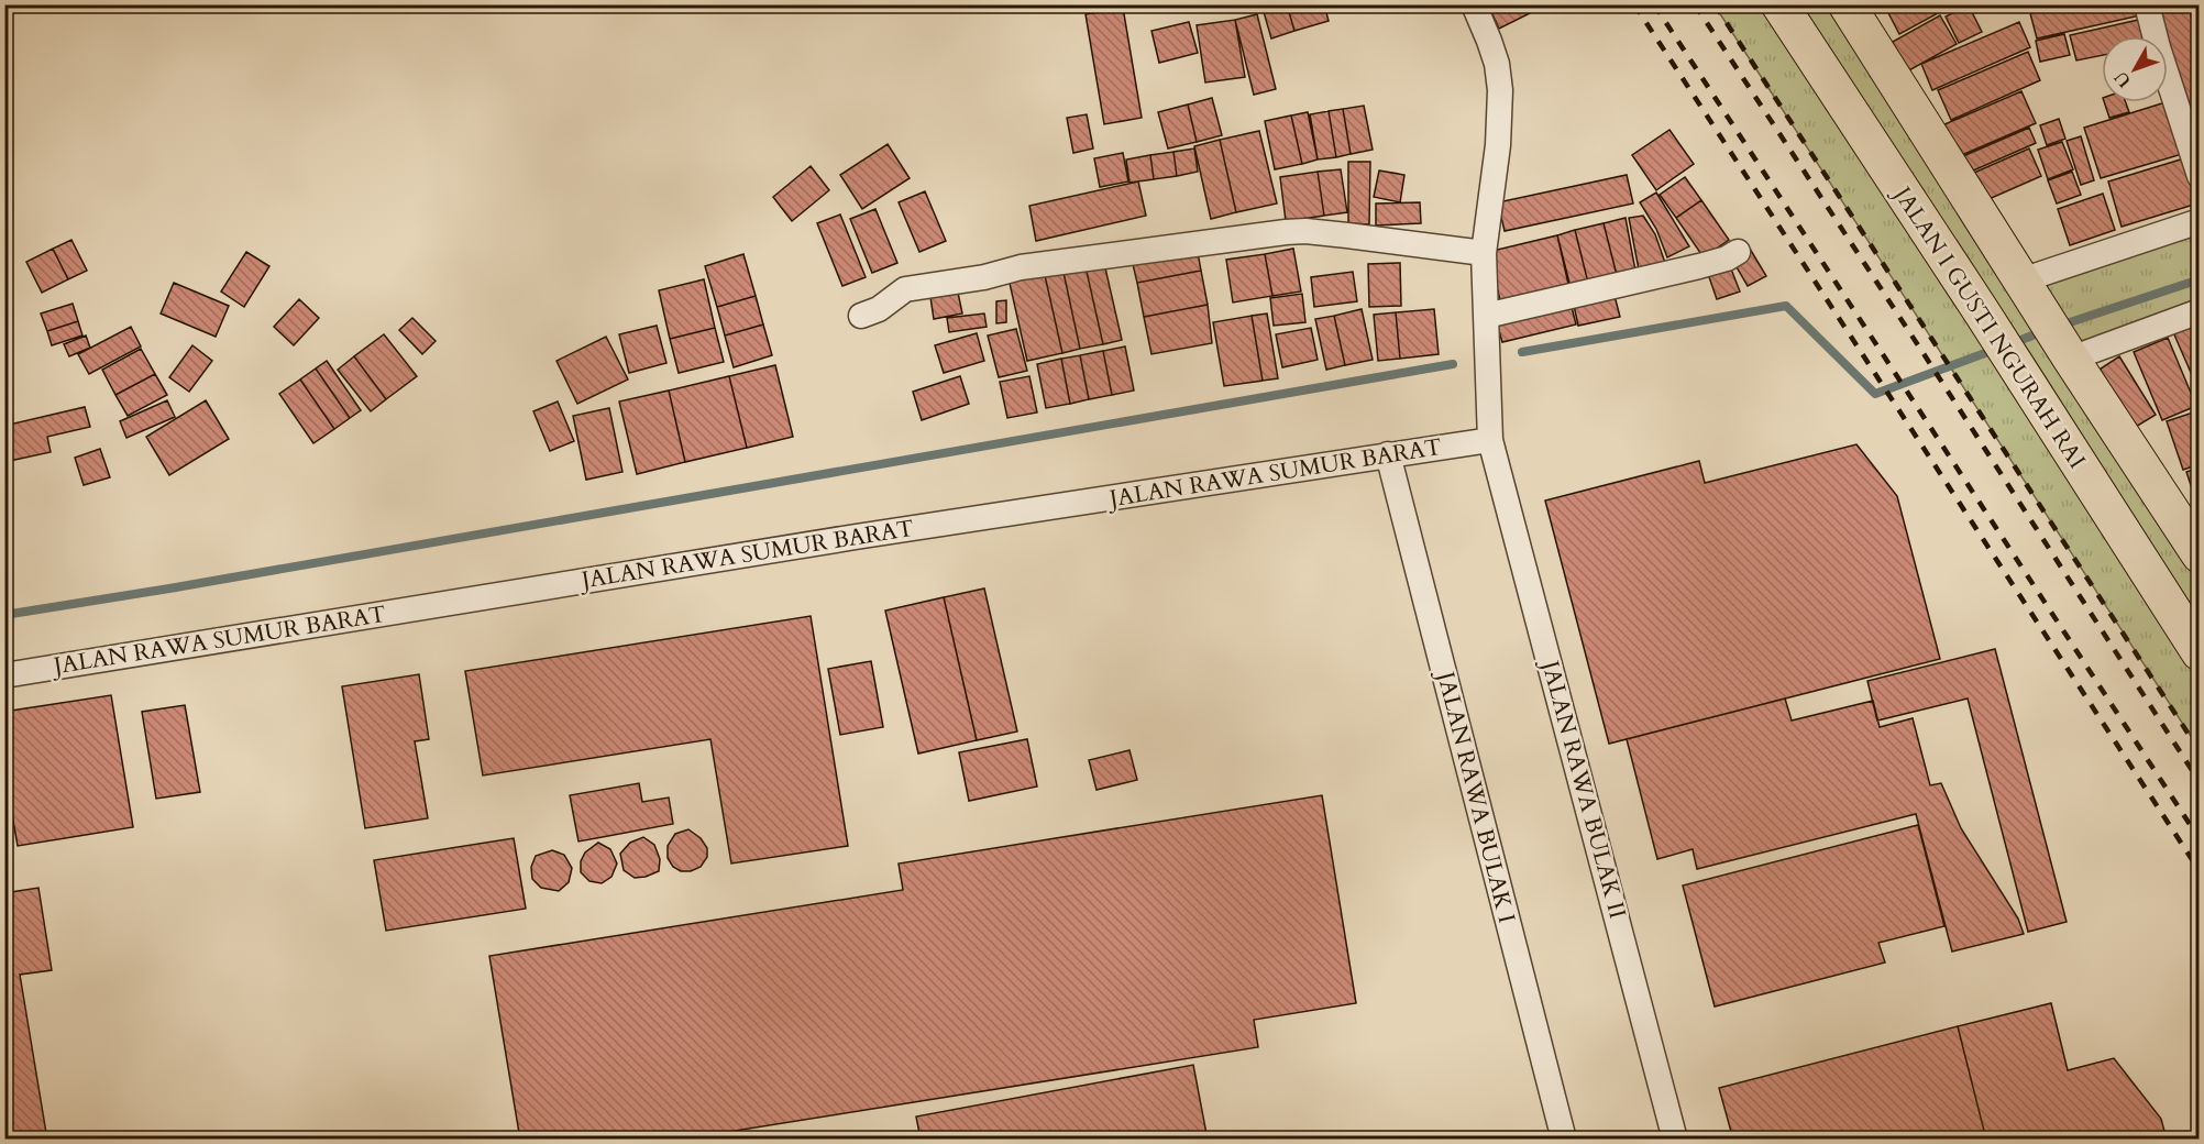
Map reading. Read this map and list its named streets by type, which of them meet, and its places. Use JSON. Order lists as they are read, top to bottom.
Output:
{
  "streets": {
    "main road": ["JALAN I GUSTI NGURAH RAI"],
    "street": ["JALAN RAWA SUMUR BARAT", "JALAN RAWA BULAK II", "JALAN RAWA BULAK I"]
  },
  "crossings": [
    ["JALAN RAWA SUMUR BARAT", "JALAN RAWA BULAK II"],
    ["JALAN RAWA SUMUR BARAT", "JALAN RAWA BULAK I"]
  ],
  "north": "bottom left"
}
